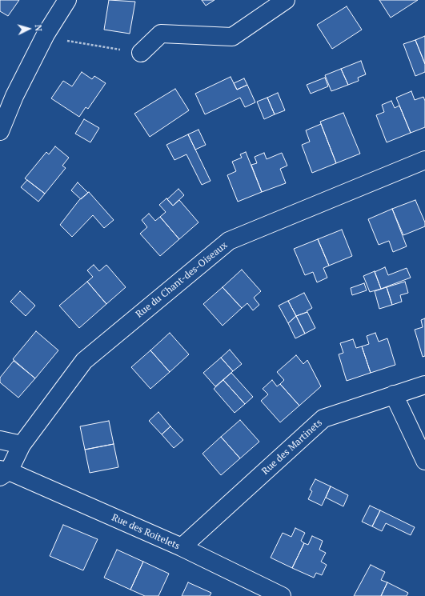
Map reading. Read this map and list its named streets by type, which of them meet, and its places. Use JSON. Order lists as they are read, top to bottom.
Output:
{
  "streets": {
    "street": ["Rue du Chant-des-Oiseaux", "Rue des Martinets", "Rue des Roitelets"]
  },
  "crossings": [
    ["Rue du Chant-des-Oiseaux", "Rue des Roitelets"],
    ["Rue des Martinets", "Rue des Roitelets"]
  ],
  "north": "right"
}
